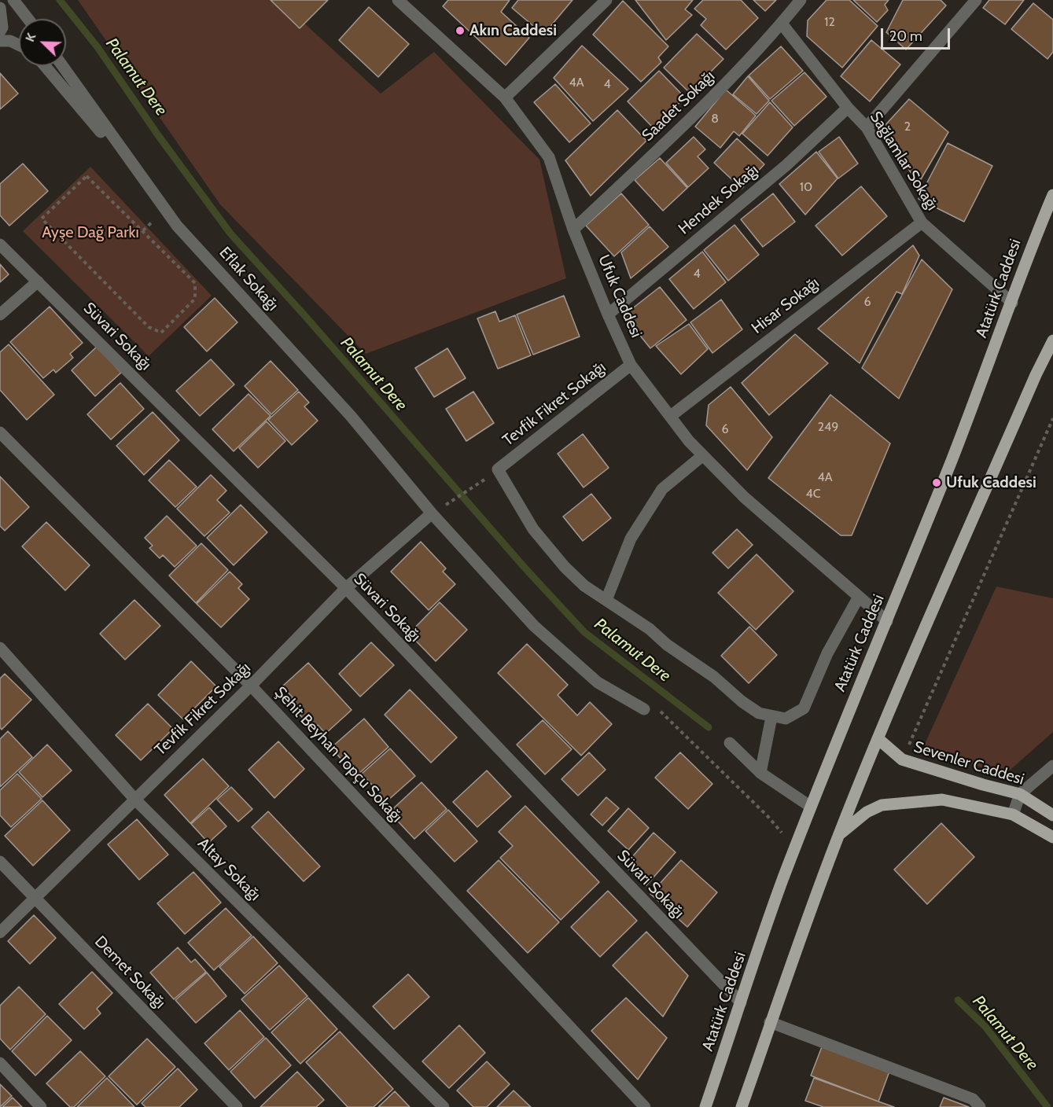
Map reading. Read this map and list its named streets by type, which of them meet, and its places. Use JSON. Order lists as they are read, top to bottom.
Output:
{
  "streets": {
    "main road": ["Atatürk Caddesi", "Sevenler Caddesi"],
    "street": [
      "Saadet Sokağı",
      "Sağlamlar Sokağı",
      "Hendek Sokağı",
      "Eflak Sokağı",
      "Ufuk Caddesi",
      "Hisar Sokağı",
      "Süvari Sokağı",
      "Tevfik Fikret Sokağı",
      "Şehit Beyhan Topçu Sokağı",
      "Altay Sokağı",
      "Demet Sokağı"
    ]
  },
  "crossings": [
    ["Saadet Sokağı", "Sağlamlar Sokağı"],
    ["Saadet Sokağı", "Ufuk Caddesi"],
    ["Sağlamlar Sokağı", "Hendek Sokağı"],
    ["Sağlamlar Sokağı", "Atatürk Caddesi"],
    ["Sağlamlar Sokağı", "Hisar Sokağı"],
    ["Hendek Sokağı", "Ufuk Caddesi"],
    ["Eflak Sokağı", "Tevfik Fikret Sokağı"],
    ["Atatürk Caddesi", "Ufuk Caddesi"],
    ["Atatürk Caddesi", "Süvari Sokağı"],
    ["Ufuk Caddesi", "Hisar Sokağı"],
    ["Ufuk Caddesi", "Tevfik Fikret Sokağı"],
    ["Süvari Sokağı", "Tevfik Fikret Sokağı"],
    ["Tevfik Fikret Sokağı", "Şehit Beyhan Topçu Sokağı"],
    ["Tevfik Fikret Sokağı", "Altay Sokağı"],
    ["Tevfik Fikret Sokağı", "Demet Sokağı"]
  ],
  "water": ["Palamut Dere"],
  "parks": ["Ayşe Dağ Parkı"],
  "places": ["Akın Caddesi", "Ufuk Caddesi"],
  "house_numbers": [
    "12",
    "4A",
    "4",
    "8",
    "2",
    "10",
    "4",
    "6",
    "249",
    "6",
    "4A",
    "4C"
  ],
  "scale_bar": "20 m",
  "north": "top left"
}
